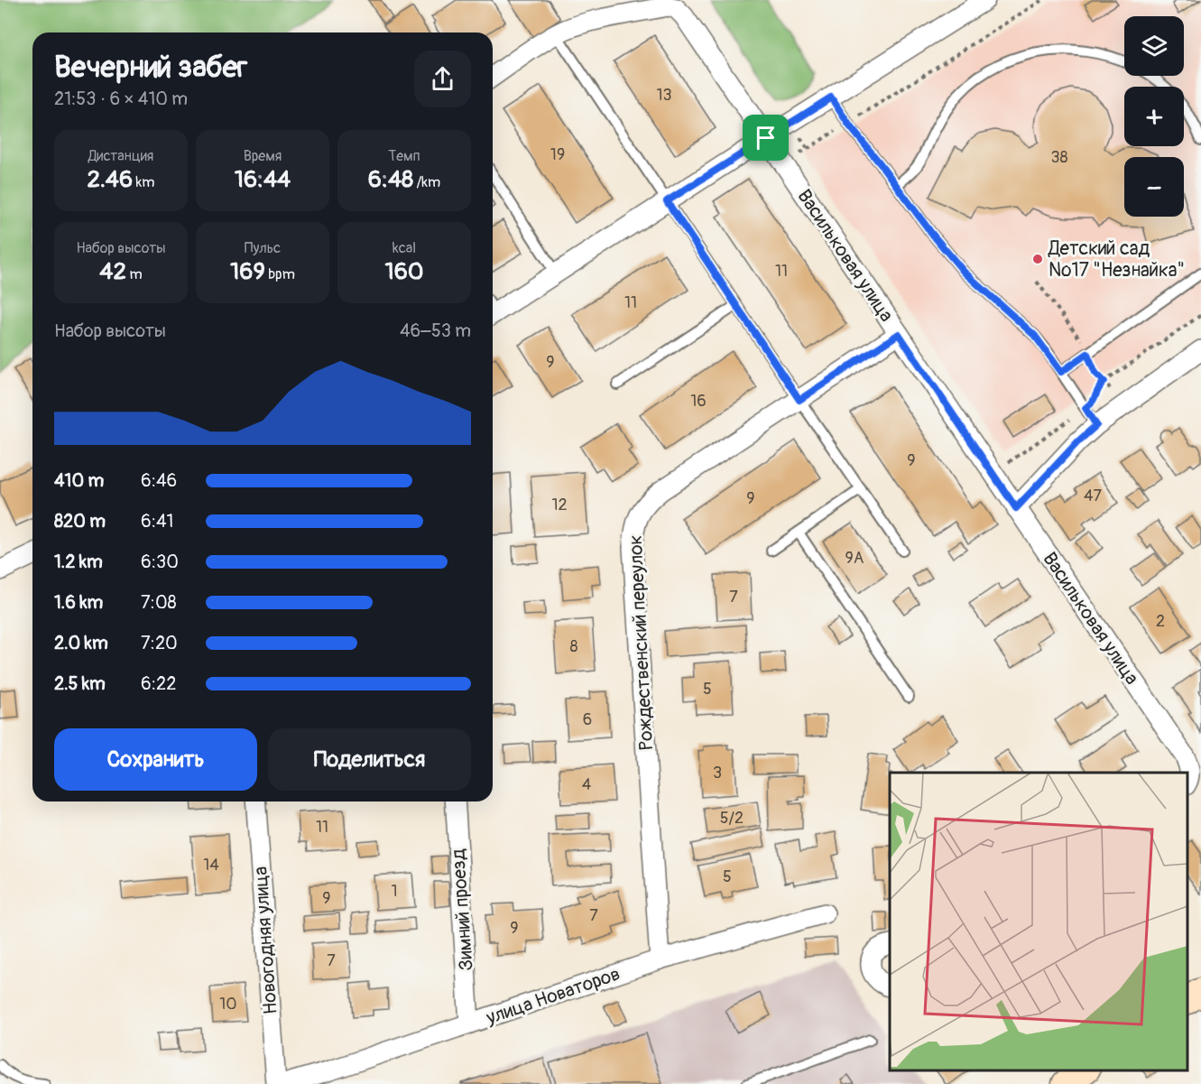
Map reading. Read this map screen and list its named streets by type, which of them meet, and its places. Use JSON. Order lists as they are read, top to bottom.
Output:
{
  "streets": {
    "street": [
      "Васильковая улица",
      "Рождественский переулок",
      "Зимний проезд",
      "Новогодняя улица",
      "улица Новаторов"
    ]
  },
  "crossings": [
    ["Васильковая улица", "Рождественский переулок"],
    ["Рождественский переулок", "улица Новаторов"],
    ["Зимний проезд", "улица Новаторов"]
  ],
  "places": ["Детский сад №17 \"Незнайка\""],
  "house_numbers": [
    "13",
    "19",
    "38",
    "11",
    "11",
    "9",
    "16",
    "9",
    "47",
    "9",
    "12",
    "9А",
    "7",
    "2",
    "8",
    "5",
    "6",
    "3",
    "4",
    "5/2",
    "11",
    "14",
    "5",
    "1",
    "9",
    "7",
    "9",
    "7",
    "10"
  ],
  "page": {
    "map_buttons": ["+", "−"],
    "heading": ["Вечерний забег", "21:53 · 6 × 410 m"],
    "stats": [
      ["Дистанция", "2.46 km"],
      ["Время", "16:44"],
      ["Темп", "6:48 /km"],
      ["Набор высоты", "42 m"],
      ["Пульс", "169 bpm"],
      ["kcal", "160"]
    ],
    "chart": ["Набор высоты", "46–53 m"],
    "list": [
      {
        "name": "410 m",
        "note": "6:46"
      },
      {
        "name": "820 m",
        "note": "6:41"
      },
      {
        "name": "1.2 km",
        "note": "6:30"
      },
      {
        "name": "1.6 km",
        "note": "7:08"
      },
      {
        "name": "2.0 km",
        "note": "7:20"
      },
      {
        "name": "2.5 km",
        "note": "6:22"
      }
    ],
    "buttons": ["Сохранить", "Поделиться"]
  }
}
